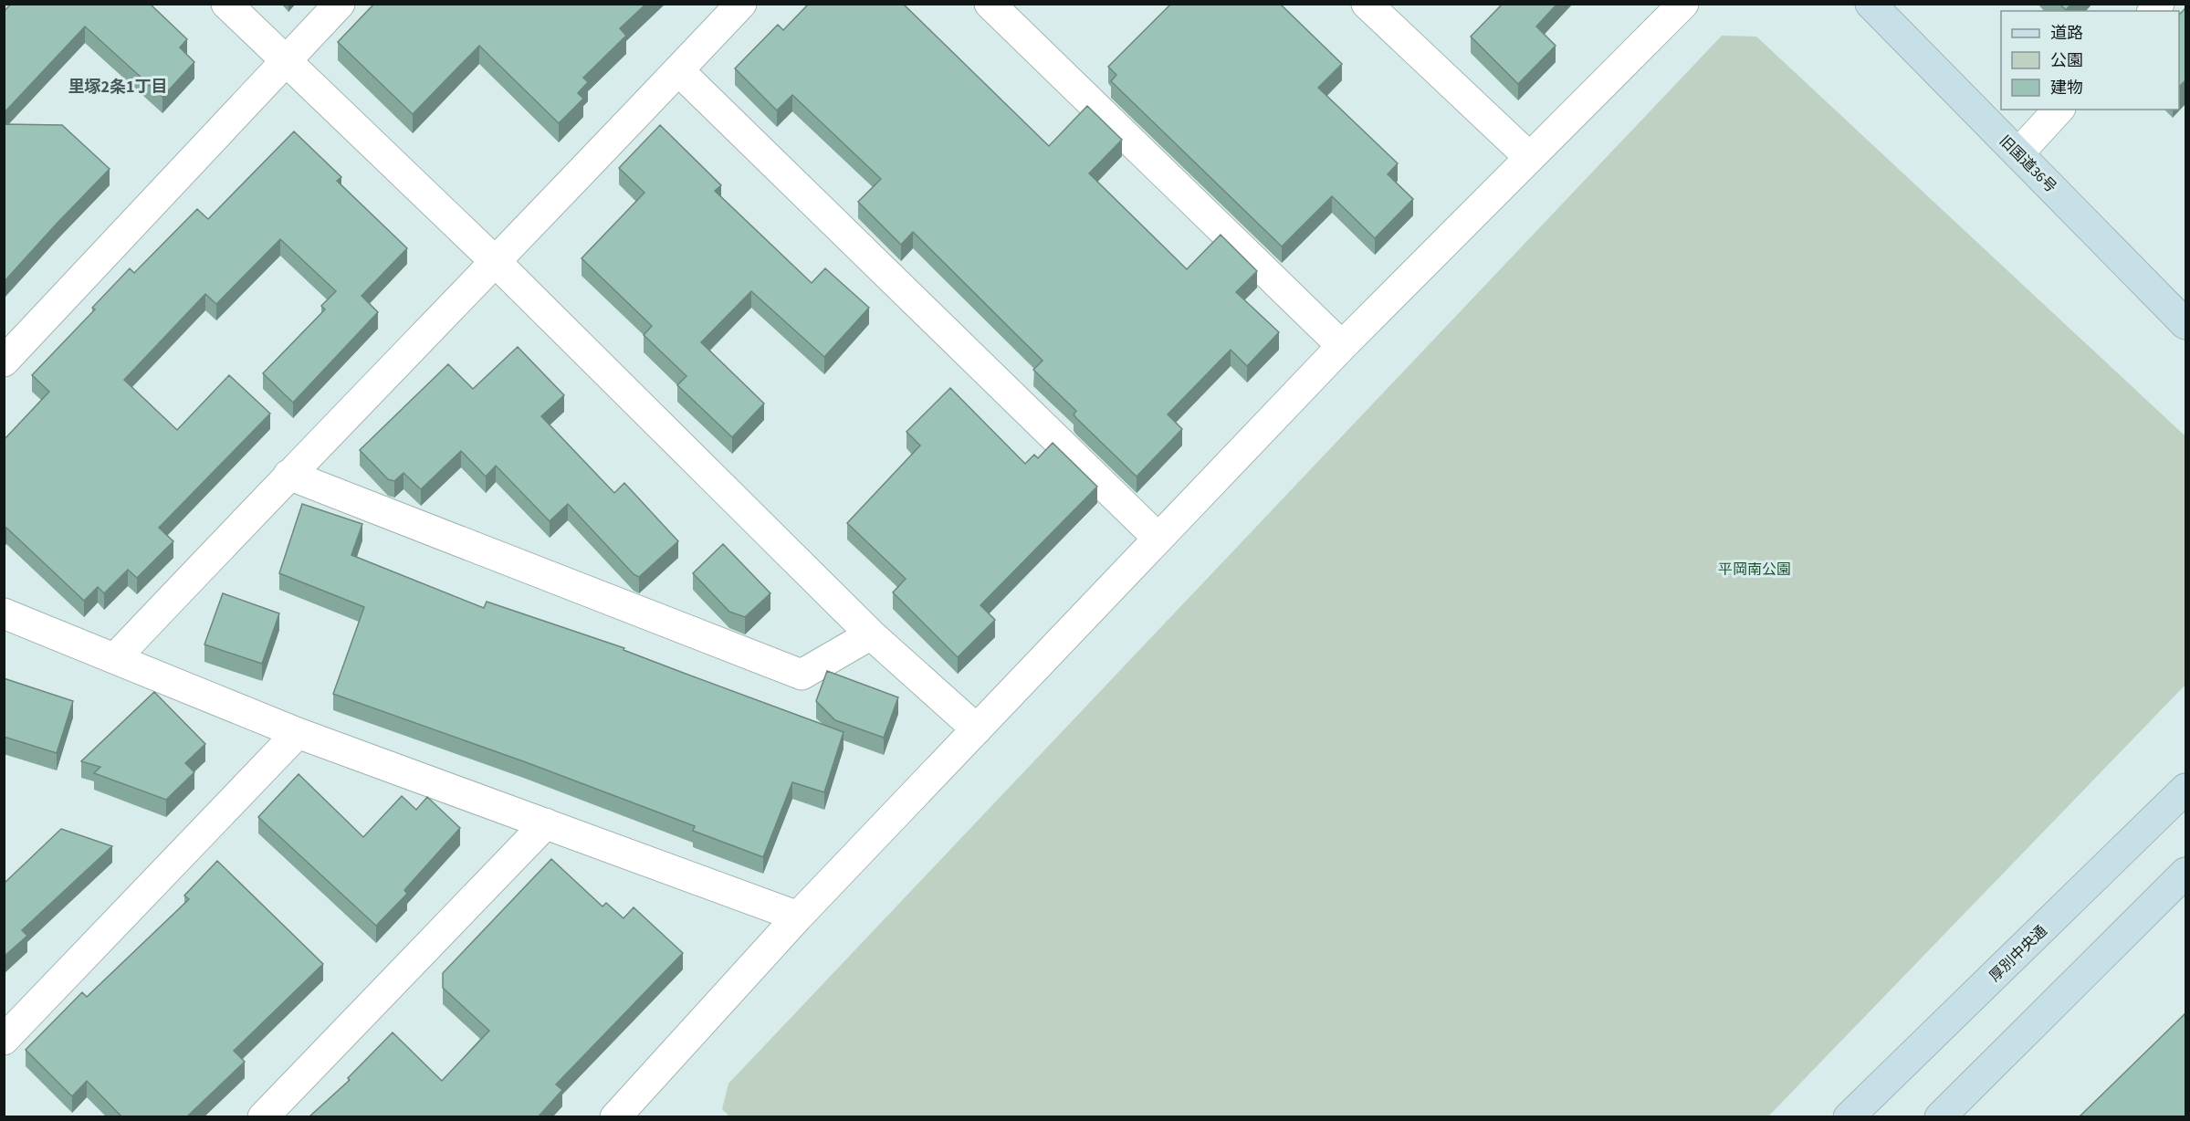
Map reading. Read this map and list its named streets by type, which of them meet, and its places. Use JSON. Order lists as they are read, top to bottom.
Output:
{
  "streets": {
    "main road": ["旧国道36号", "厚別中央通"]
  },
  "districts": ["里塚2条1丁目"],
  "parks": ["平岡南公園"],
  "legend": ["道路", "公園", "建物"]
}
